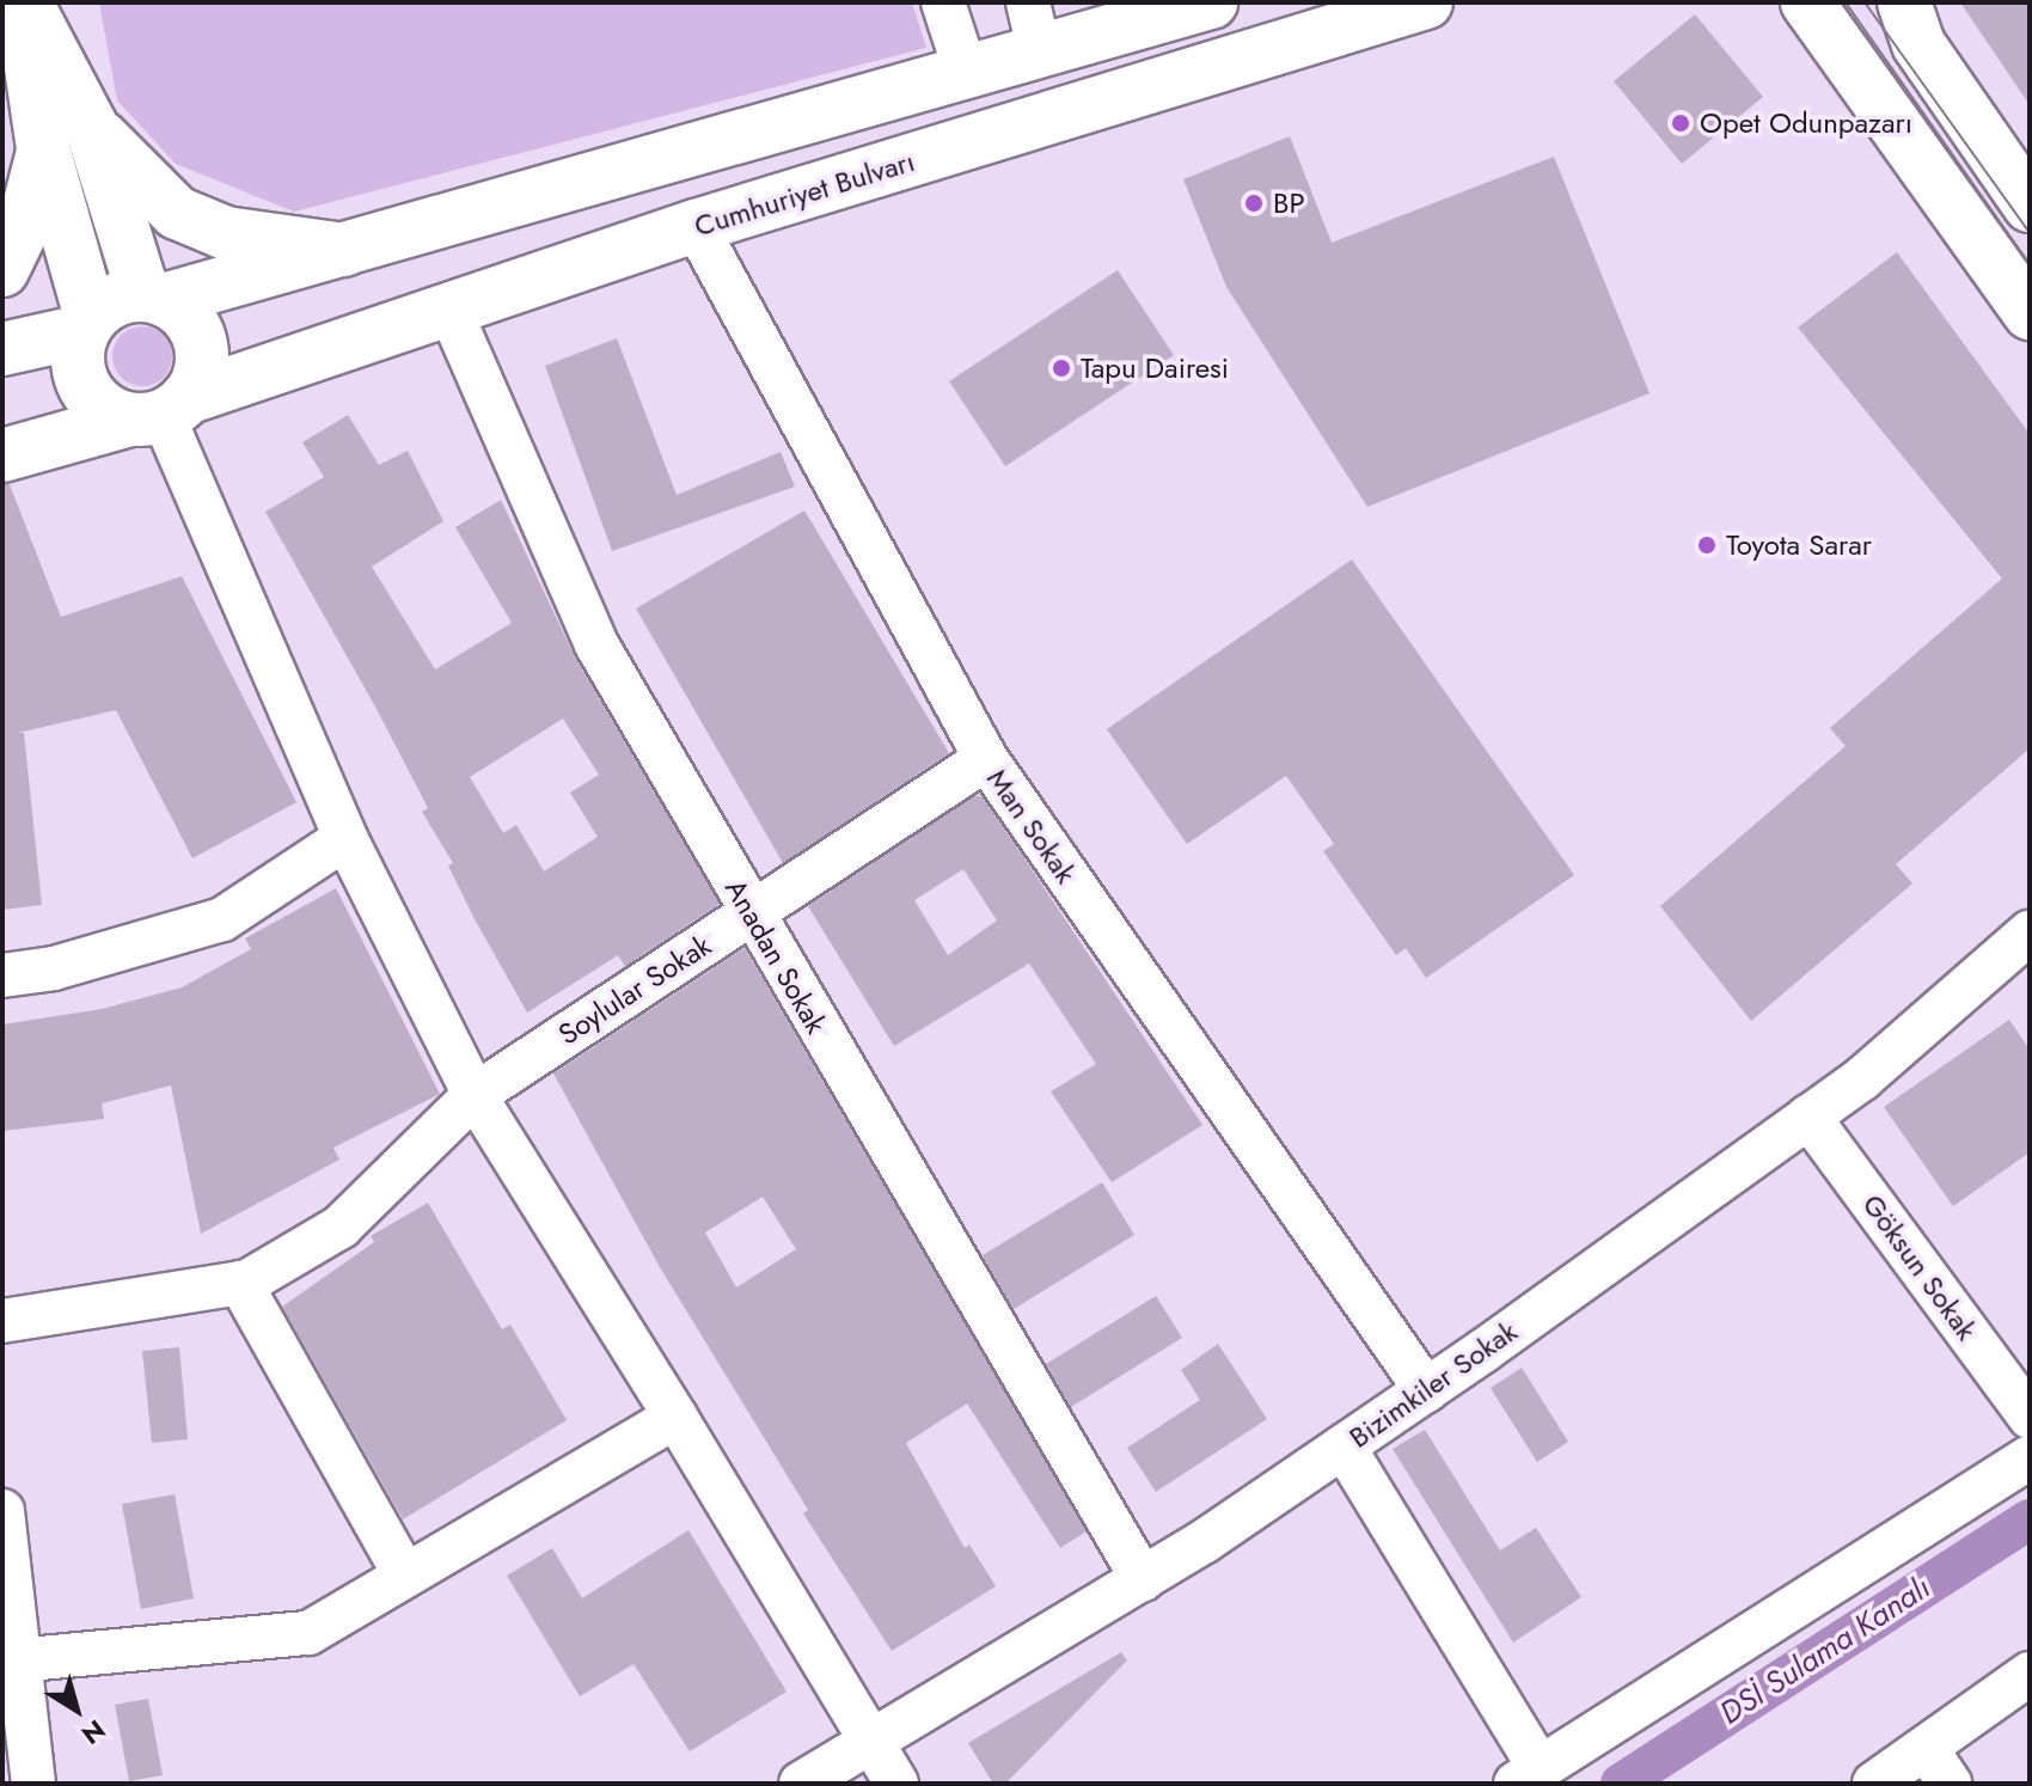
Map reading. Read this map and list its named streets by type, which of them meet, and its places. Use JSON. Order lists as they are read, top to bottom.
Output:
{
  "streets": {
    "main road": ["Cumhuriyet Bulvarı"],
    "street": [
      "Man Sokak",
      "Anadan Sokak",
      "Soylular Sokak",
      "Göksun Sokak",
      "Bizimkiler Sokak"
    ]
  },
  "crossings": [
    ["Cumhuriyet Bulvarı", "Man Sokak"],
    ["Cumhuriyet Bulvarı", "Anadan Sokak"],
    ["Man Sokak", "Soylular Sokak"],
    ["Man Sokak", "Bizimkiler Sokak"],
    ["Anadan Sokak", "Soylular Sokak"],
    ["Anadan Sokak", "Bizimkiler Sokak"],
    ["Göksun Sokak", "Bizimkiler Sokak"]
  ],
  "water": ["DSİ Sulama Kanalı"],
  "places": [
    "Opet Odunpazarı",
    "BP",
    "Tapu Dairesi",
    "Toyota Sarar"
  ],
  "north": "bottom right"
}
